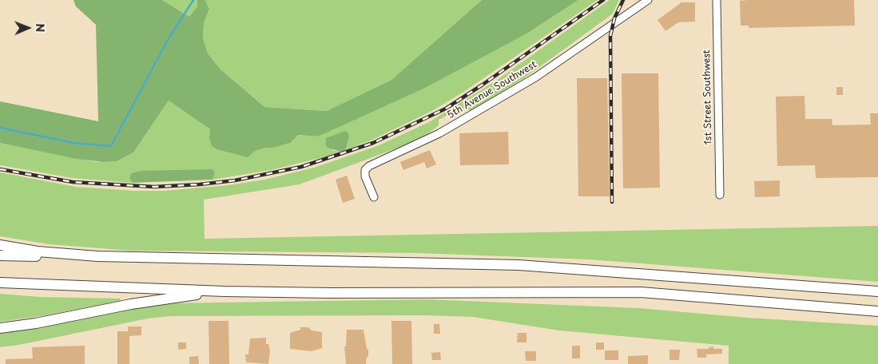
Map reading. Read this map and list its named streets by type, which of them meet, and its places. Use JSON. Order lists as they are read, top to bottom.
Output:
{
  "streets": {
    "street": ["5th Avenue Southwest", "1st Street Southwest"]
  },
  "north": "right"
}
